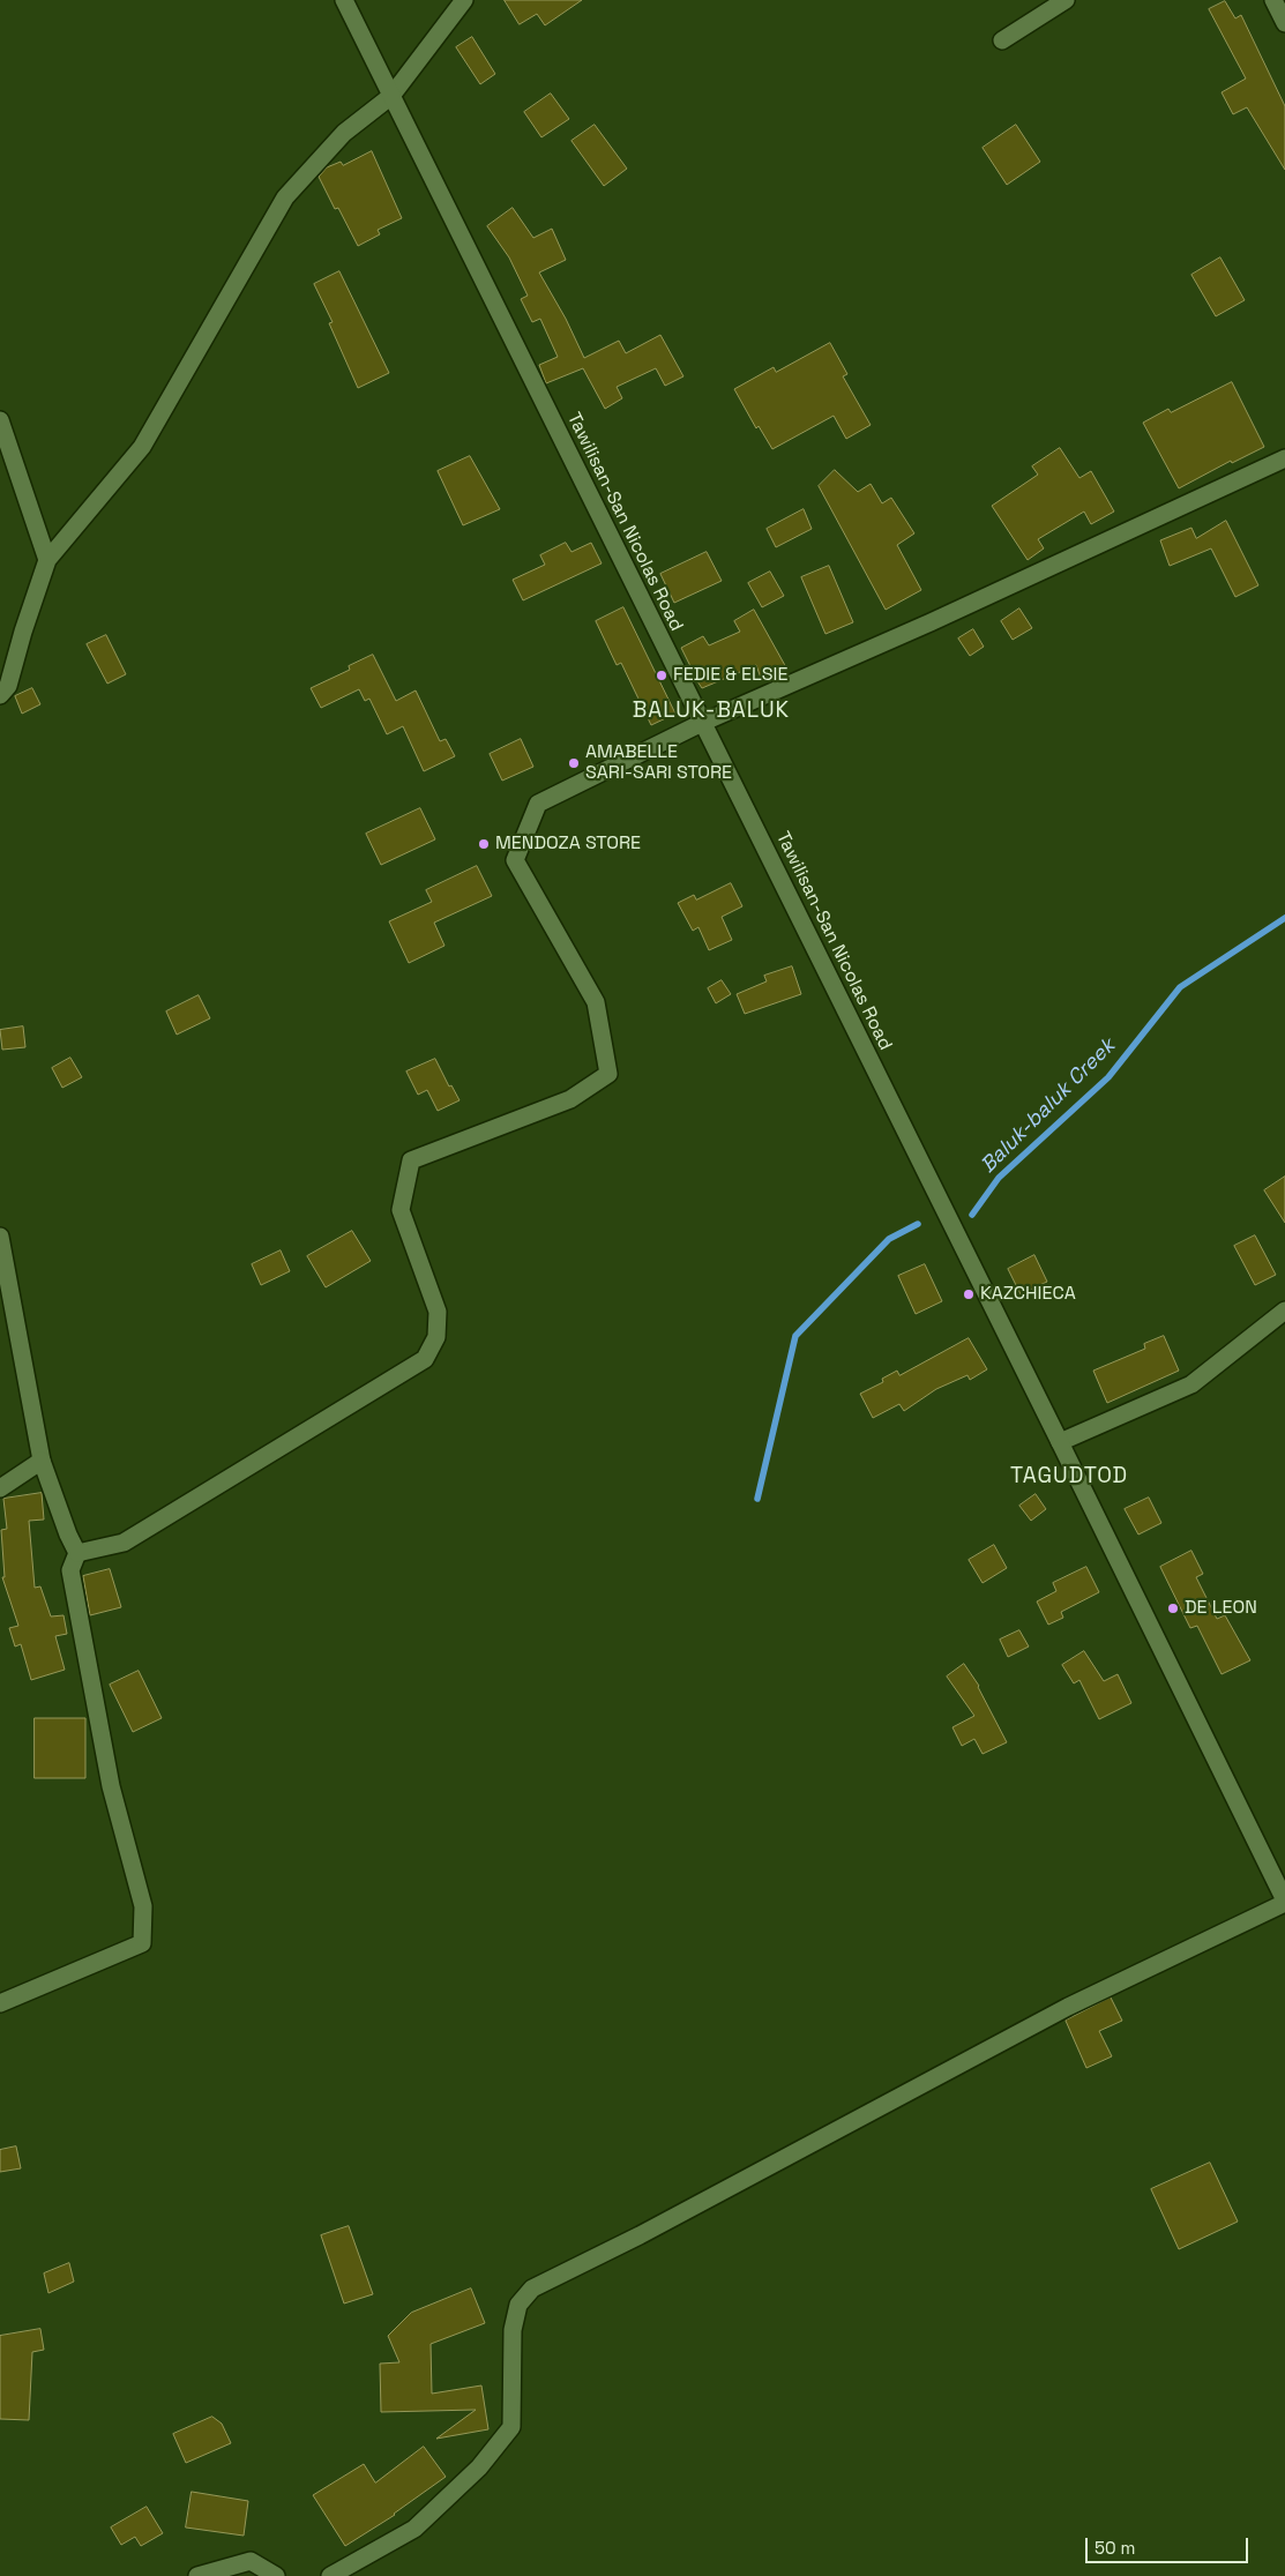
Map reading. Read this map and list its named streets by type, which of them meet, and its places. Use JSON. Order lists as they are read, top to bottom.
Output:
{
  "streets": {
    "street": ["Tawilisan-San Nicolas Road"]
  },
  "districts": ["BALUK-BALUK", "TAGUDTOD"],
  "water": ["Baluk-baluk Creek"],
  "places": [
    "FEDIE & ELSIE",
    "AMABELLE SARI-SARI STORE",
    "MENDOZA STORE",
    "KAZCHIECA",
    "DE LEON"
  ],
  "scale_bar": "50 m"
}
